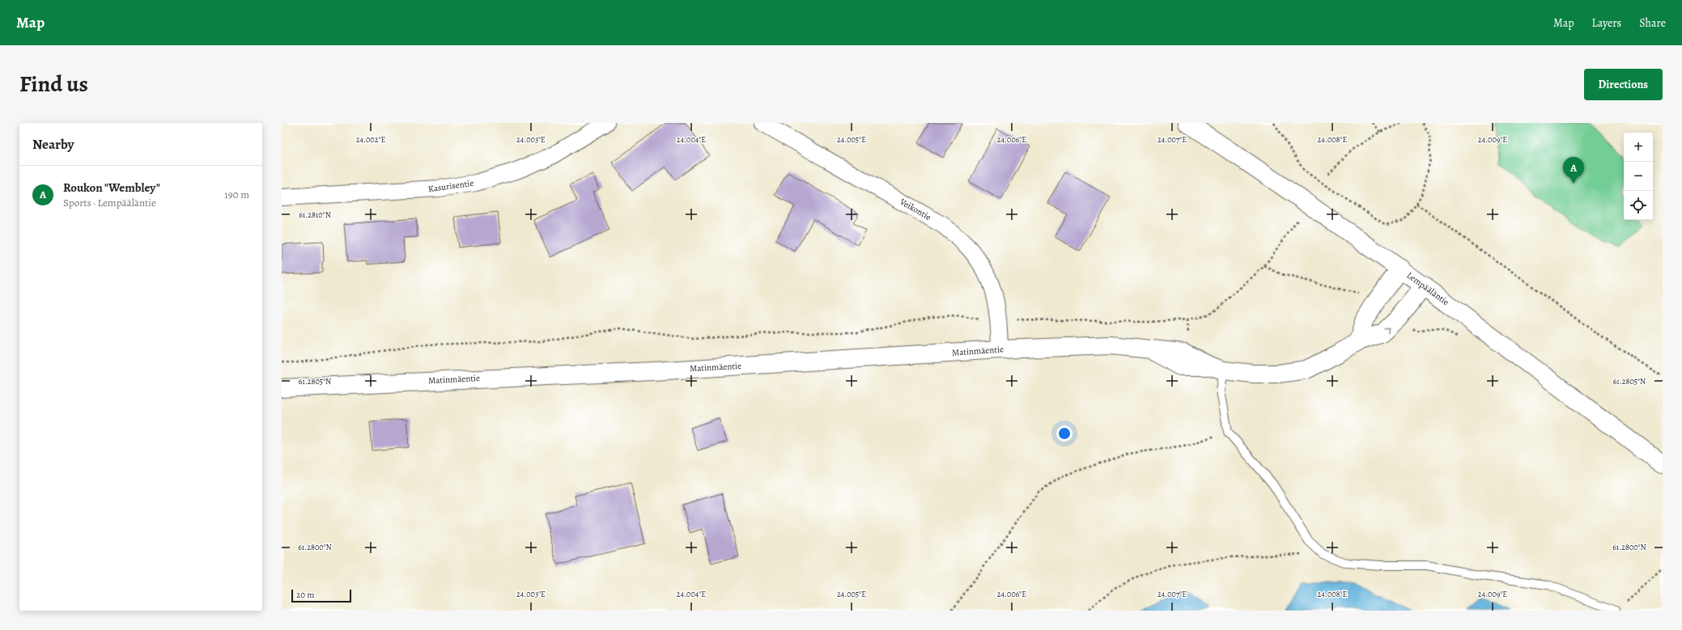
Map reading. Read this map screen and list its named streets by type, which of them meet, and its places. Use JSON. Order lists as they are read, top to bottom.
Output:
{
  "streets": {
    "street": [
      "Kasurisentie",
      "Veikontie",
      "Lempääläntie",
      "Matinmäentie"
    ]
  },
  "crossings": [
    ["Veikontie", "Matinmäentie"],
    ["Lempääläntie", "Matinmäentie"]
  ],
  "scale_bar": "20 m",
  "page": {
    "header": "Map",
    "nav": ["Map", "Layers", "Share"],
    "title": "Find us",
    "buttons": "Directions",
    "heading": "Nearby",
    "map_buttons": ["+", "−"],
    "pins": "A",
    "list": [
      {
        "mark": "A",
        "name": "Roukon \"Wembley\"",
        "note": "Sports · Lempääläntie",
        "value": "190 m"
      }
    ],
    "scale": "20 m"
  },
  "coordinates": [
    "24.002°E",
    "24.003°E",
    "24.004°E",
    "24.005°E",
    "24.006°E",
    "24.007°E",
    "24.008°E",
    "24.009°E",
    "61.2810°N",
    "61.2805°N",
    "61.2800°N"
  ]
}
